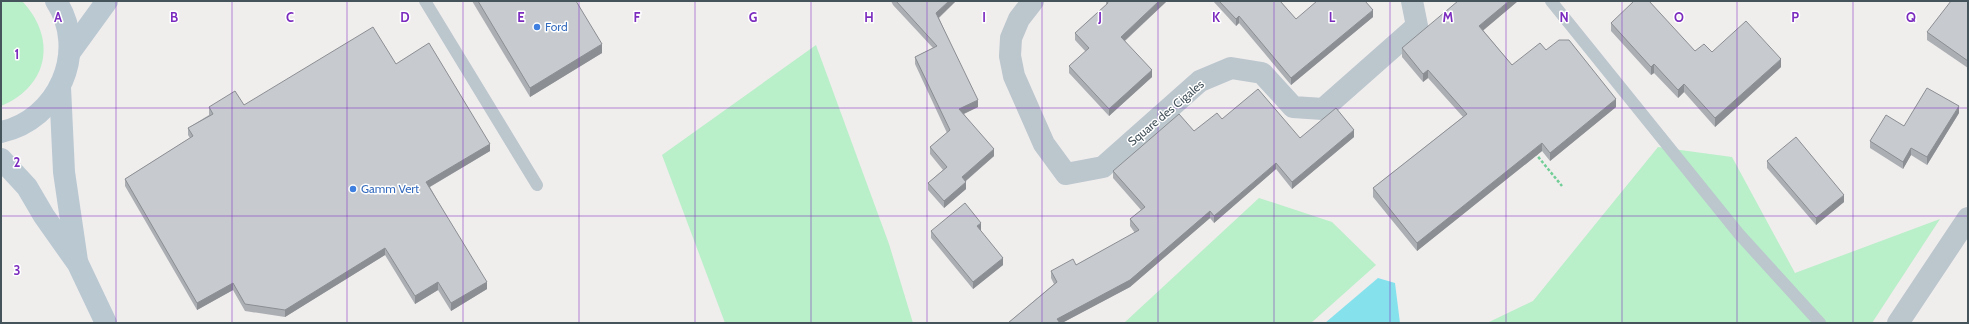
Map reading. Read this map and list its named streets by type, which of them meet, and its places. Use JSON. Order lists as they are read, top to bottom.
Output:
{
  "streets": {
    "street": ["Square des Cigales"]
  },
  "places": ["Ford", "Gamm Vert"],
  "grid": {
    "columns": [
      "A",
      "B",
      "C",
      "D",
      "E",
      "F",
      "G",
      "H",
      "I",
      "J",
      "K",
      "L",
      "M",
      "N",
      "O",
      "P",
      "Q"
    ],
    "rows": ["1", "2", "3"]
  }
}
